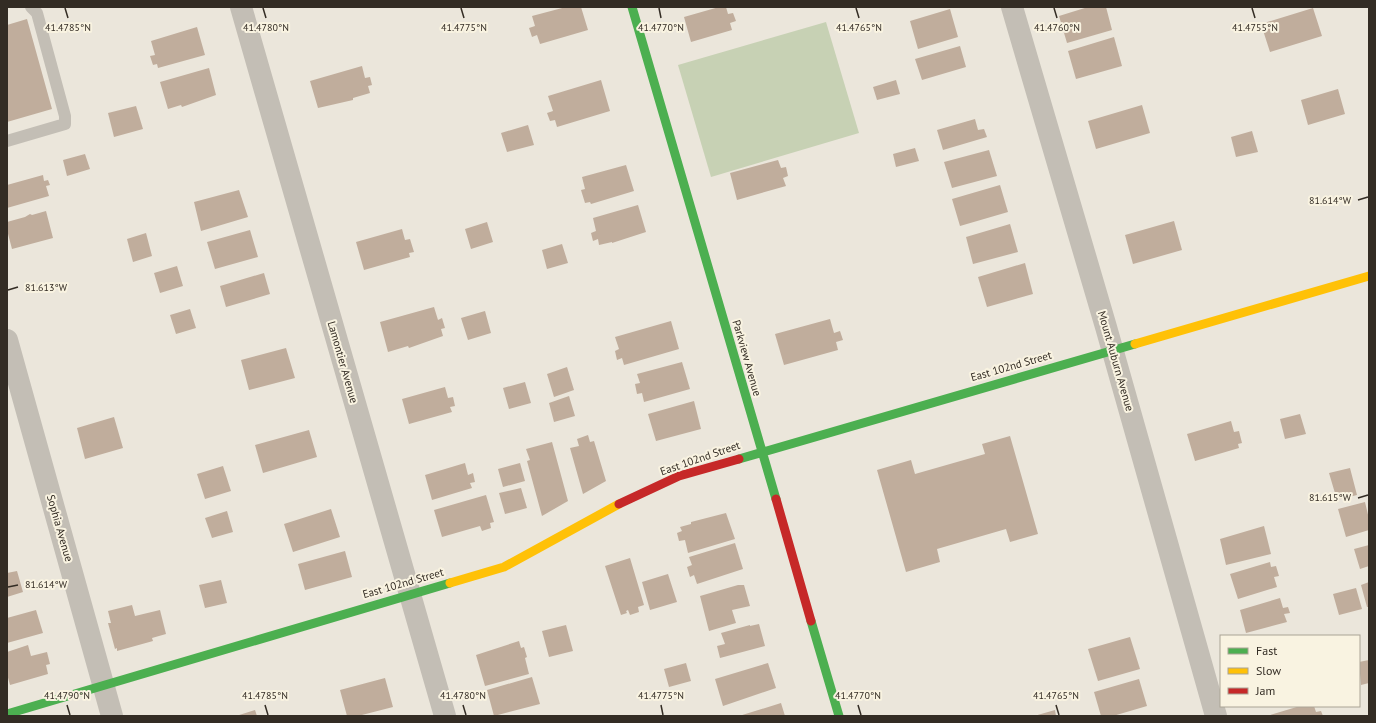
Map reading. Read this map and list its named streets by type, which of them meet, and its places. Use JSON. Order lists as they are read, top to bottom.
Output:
{
  "streets": {
    "street": [
      "Parkview Avenue",
      "Mount Auburn Avenue",
      "Lamontier Avenue",
      "East 102nd Street",
      "Sophia Avenue"
    ]
  },
  "crossings": [
    ["Parkview Avenue", "East 102nd Street"],
    ["Mount Auburn Avenue", "East 102nd Street"],
    ["Lamontier Avenue", "East 102nd Street"],
    ["East 102nd Street", "Sophia Avenue"]
  ],
  "legend": ["Fast", "Slow", "Jam"],
  "coordinates": [
    "41.4785°N",
    "41.4780°N",
    "41.4775°N",
    "41.4770°N",
    "41.4765°N",
    "41.4760°N",
    "41.4755°N",
    "81.614°W",
    "81.613°W",
    "81.615°W",
    "41.4790°N"
  ]
}
